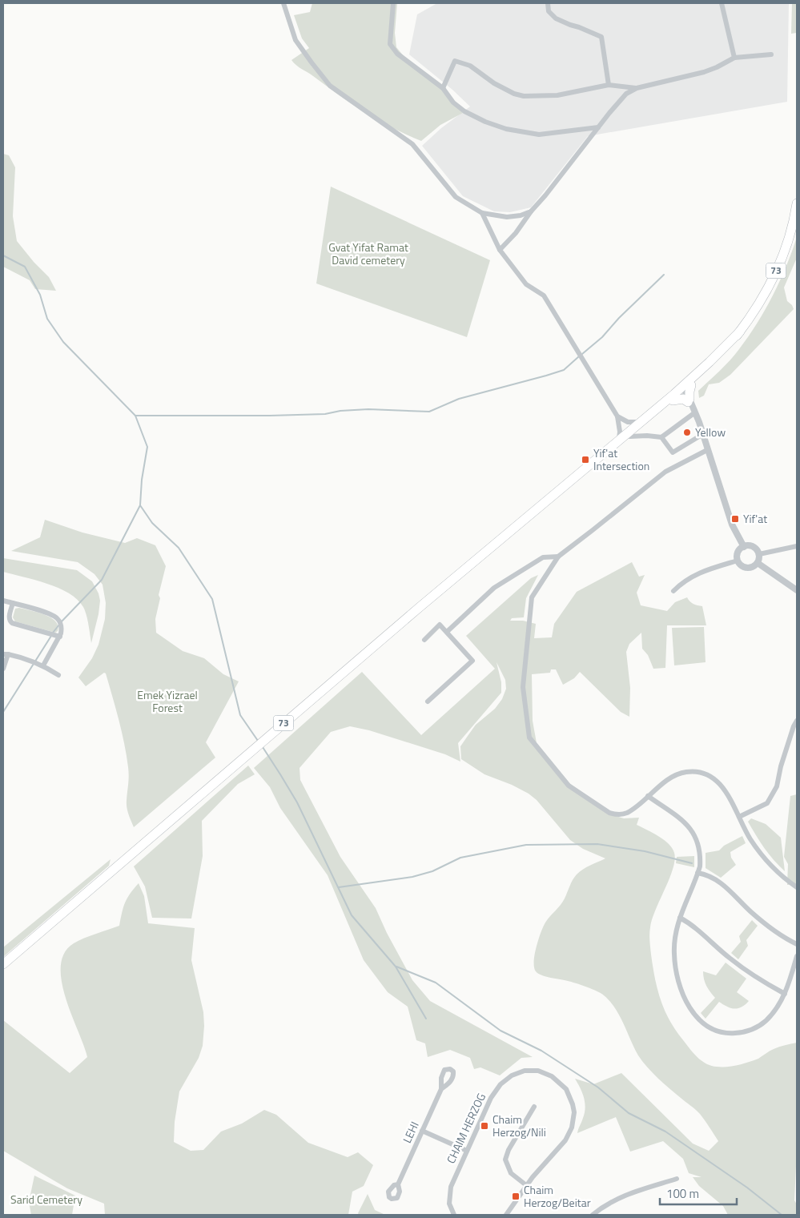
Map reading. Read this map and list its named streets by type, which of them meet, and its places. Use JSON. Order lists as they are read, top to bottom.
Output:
{
  "streets": {
    "highway": ["73"],
    "street": ["CHAIM HERZOG", "LEHI"]
  },
  "parks": ["Gvat Yifat Ramat David cemetery", "Emek Yizrael Forest", "Sarid Cemetery"],
  "places": {
    "other": ["Yellow"],
    "transit": [
      "Yif'at Intersection",
      "Yif'at",
      "Chaim Herzog/Nili",
      "Chaim Herzog/Beitar"
    ]
  },
  "scale_bar": "100 m"
}
